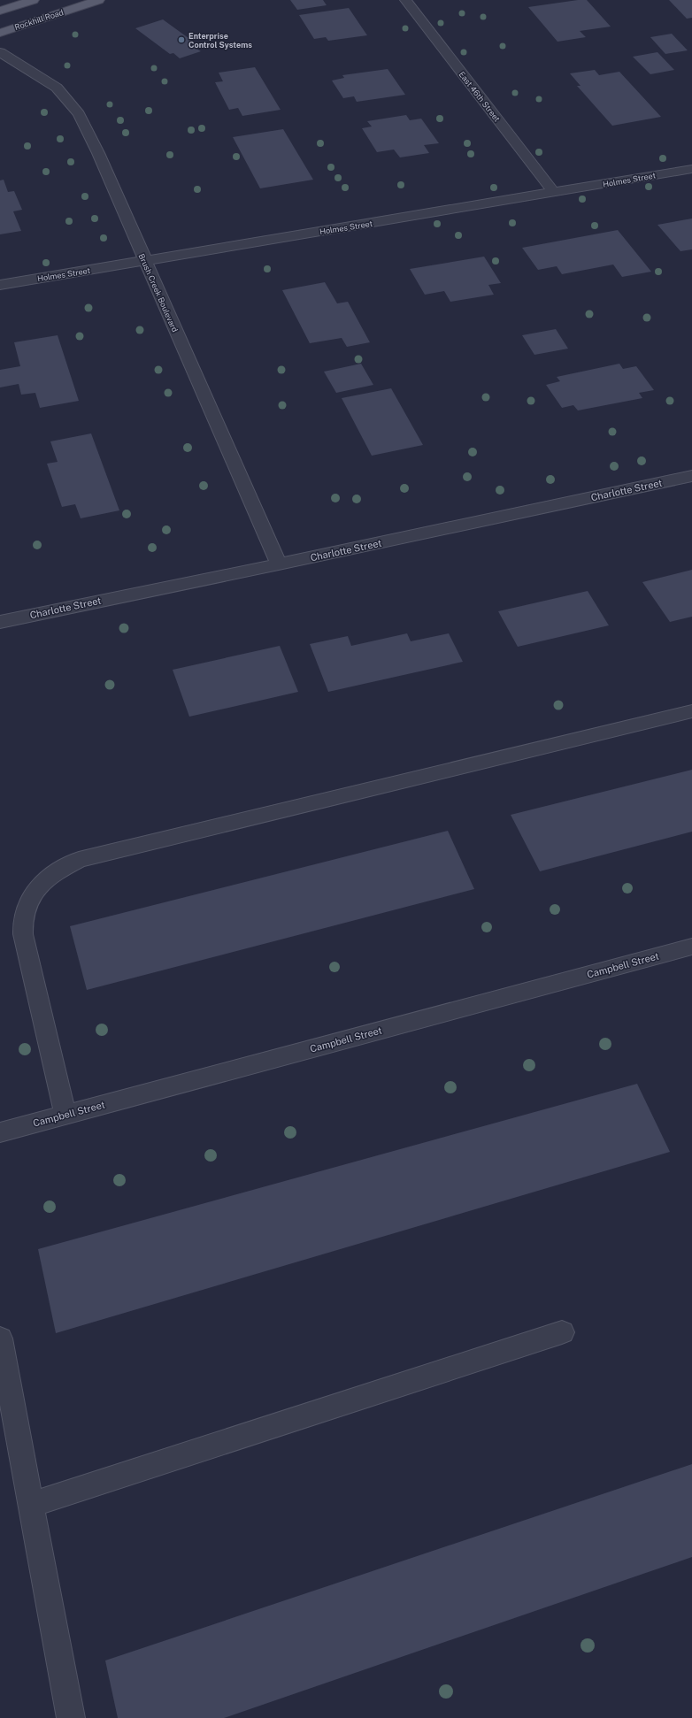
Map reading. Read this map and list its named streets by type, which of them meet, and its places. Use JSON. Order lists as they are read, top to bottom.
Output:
{
  "streets": {
    "main road": ["Rockhill Road"],
    "street": [
      "East 46th Street",
      "Holmes Street",
      "Brush Creek Boulevard",
      "Charlotte Street",
      "Campbell Street"
    ]
  },
  "crossings": [
    ["East 46th Street", "Holmes Street"],
    ["Holmes Street", "Brush Creek Boulevard"],
    ["Brush Creek Boulevard", "Charlotte Street"]
  ],
  "places": ["Enterprise Control Systems"]
}
